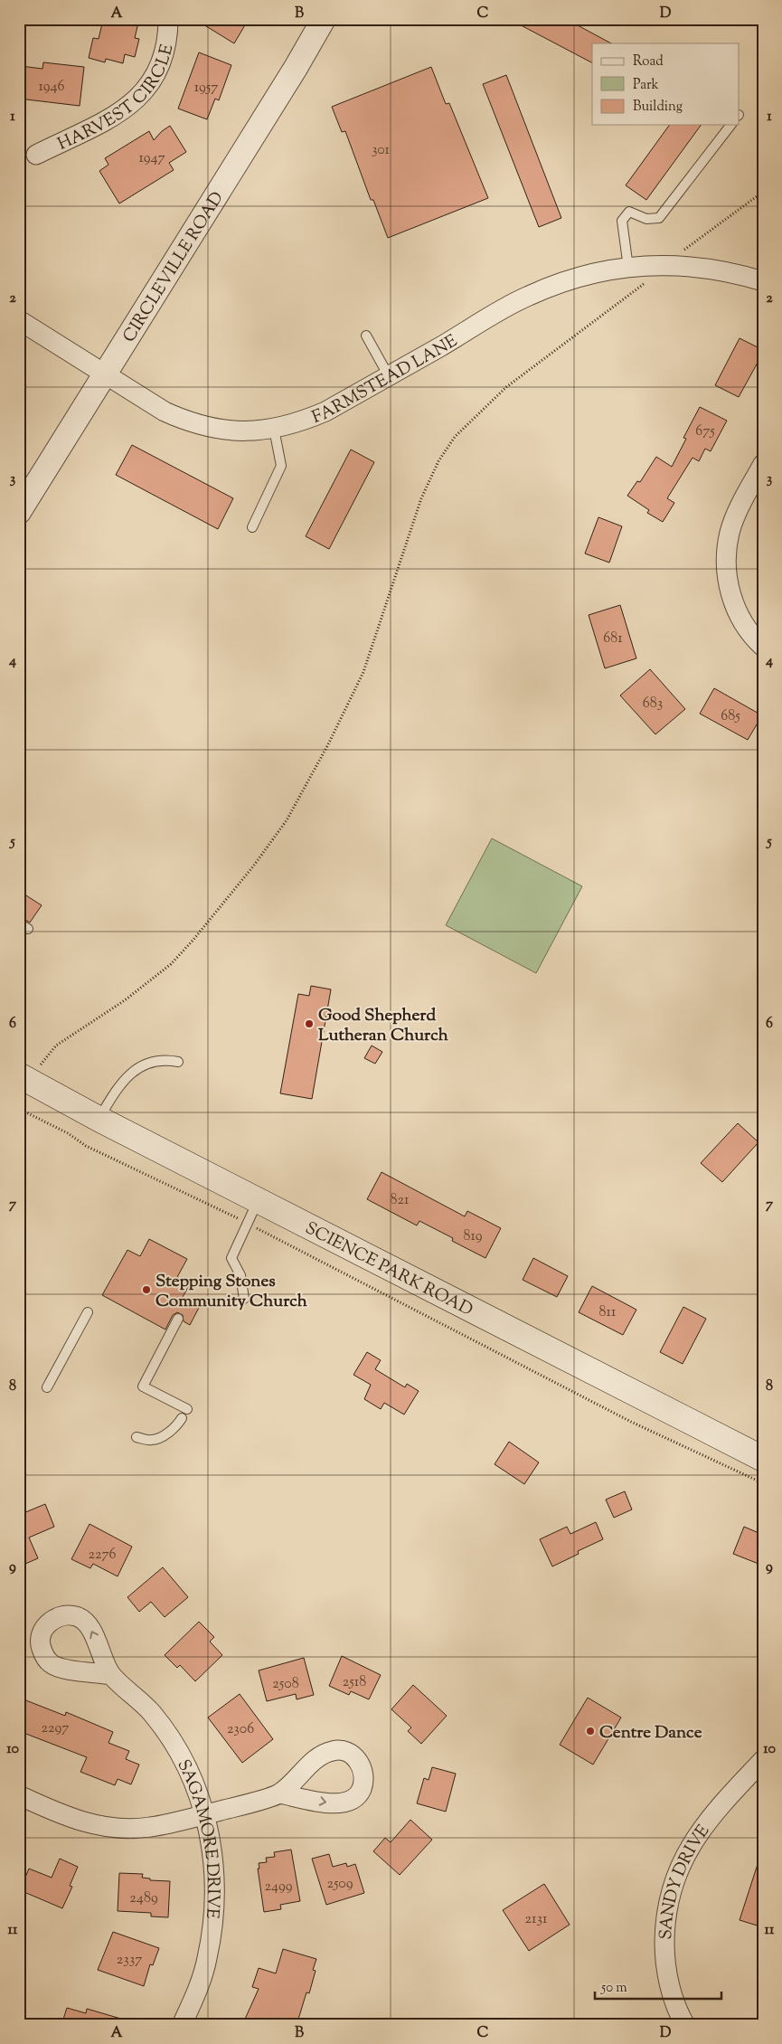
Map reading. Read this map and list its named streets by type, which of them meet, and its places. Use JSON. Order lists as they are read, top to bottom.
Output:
{
  "streets": {
    "main road": ["SCIENCE PARK ROAD"],
    "street": [
      "HARVEST CIRCLE",
      "CIRCLEVILLE ROAD",
      "FARMSTEAD LANE",
      "SAGAMORE DRIVE",
      "SANDY DRIVE"
    ]
  },
  "crossings": [
    ["CIRCLEVILLE ROAD", "FARMSTEAD LANE"]
  ],
  "places": ["Good Shepherd Lutheran Church", "Stepping Stones Community Church", "Centre Dance"],
  "house_numbers": [
    "1946",
    "1957",
    "301",
    "1947",
    "675",
    "681",
    "683",
    "685",
    "821",
    "819",
    "811",
    "2276",
    "2518",
    "2508",
    "2297",
    "2306",
    "2509",
    "2499",
    "2489",
    "2131",
    "2337"
  ],
  "legend": ["Road", "Park", "Building"],
  "scale_bar": "50 m",
  "grid": {
    "columns": [
      "A",
      "B",
      "C",
      "D"
    ],
    "rows": [
      "1",
      "2",
      "3",
      "4",
      "5",
      "6",
      "7",
      "8",
      "9",
      "10",
      "11"
    ]
  }
}
